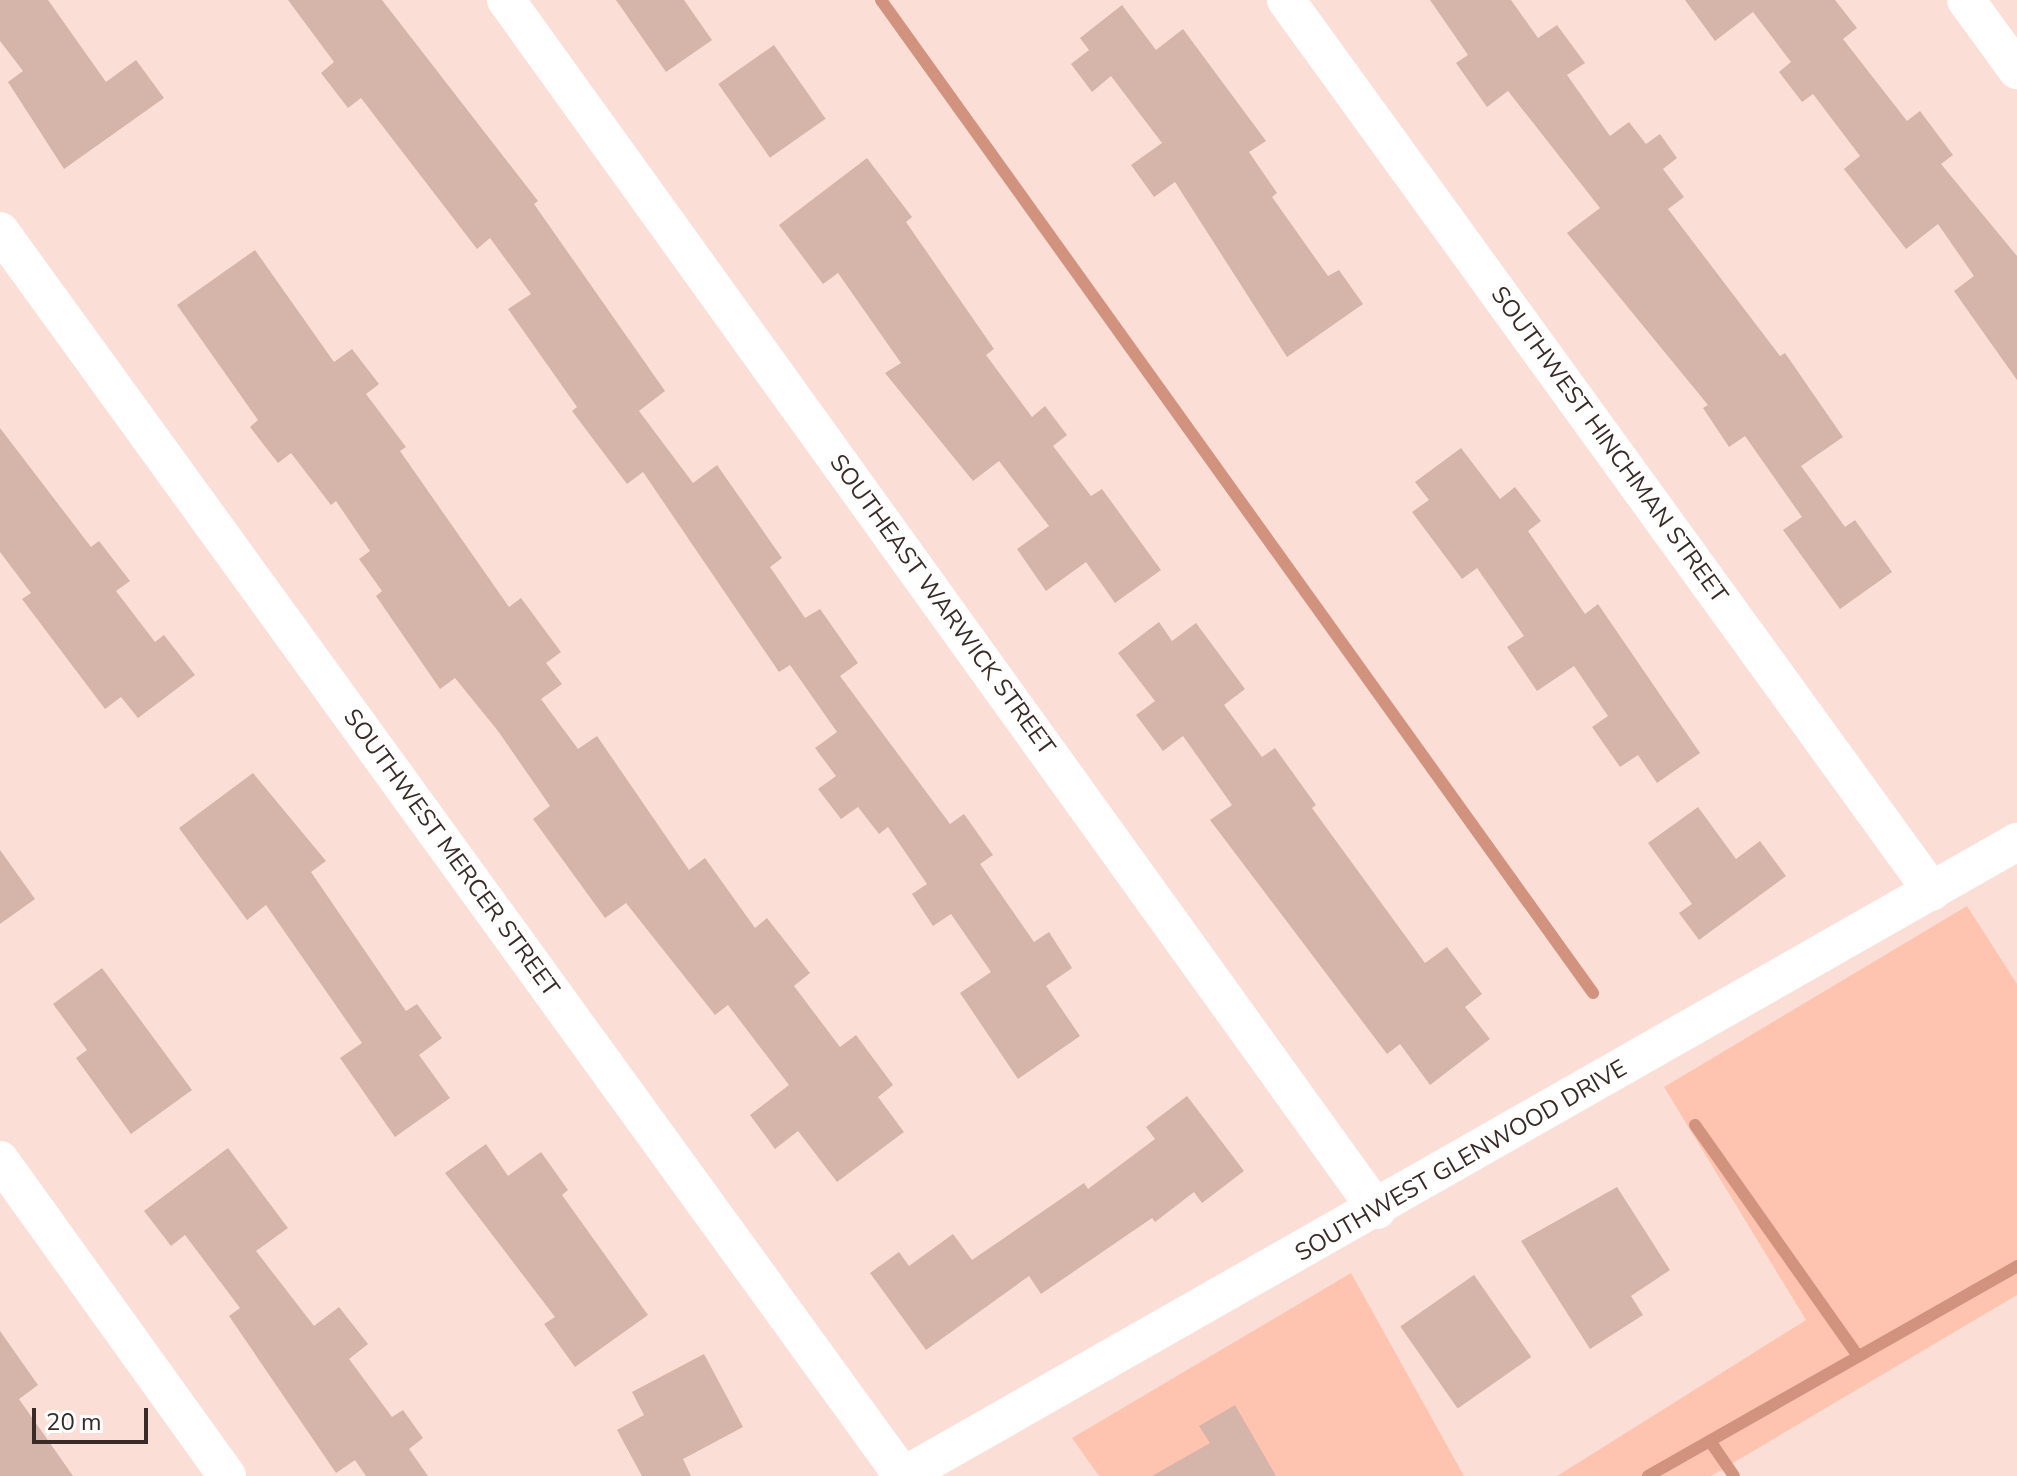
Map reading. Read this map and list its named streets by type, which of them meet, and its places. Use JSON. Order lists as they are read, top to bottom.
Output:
{
  "streets": {
    "street": [
      "SOUTHWEST HINCHMAN STREET",
      "SOUTHEAST WARWICK STREET",
      "SOUTHWEST MERCER STREET",
      "SOUTHWEST GLENWOOD DRIVE"
    ]
  },
  "crossings": [
    ["SOUTHWEST HINCHMAN STREET", "SOUTHWEST GLENWOOD DRIVE"],
    ["SOUTHEAST WARWICK STREET", "SOUTHWEST GLENWOOD DRIVE"],
    ["SOUTHWEST MERCER STREET", "SOUTHWEST GLENWOOD DRIVE"]
  ],
  "scale_bar": "20 m"
}
